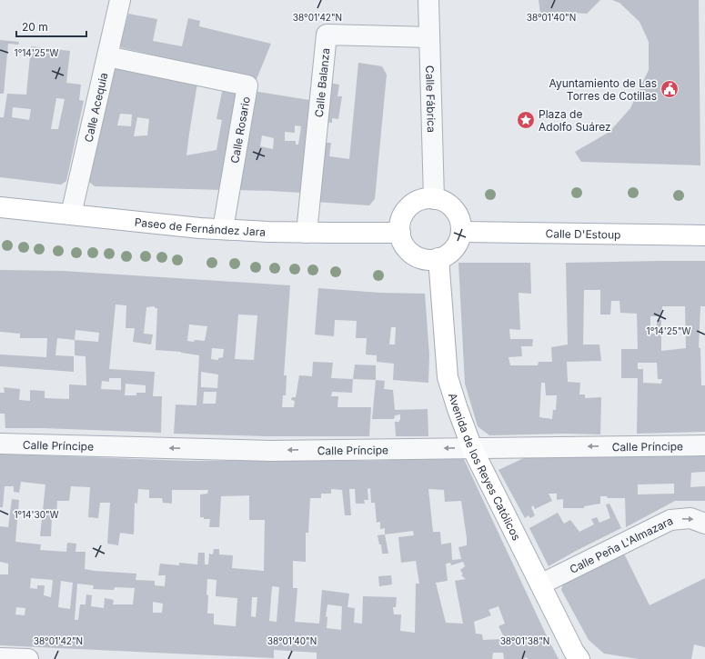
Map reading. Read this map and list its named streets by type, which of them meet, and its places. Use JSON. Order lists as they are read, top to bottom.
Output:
{
  "streets": {
    "main road": ["Paseo de Fernández Jara", "Calle D'Estoup", "Avenida de los Reyes Católicos"],
    "street": [
      "Calle Balanza",
      "Calle Fábrica",
      "Calle Acequia",
      "Calle Rosario",
      "Calle Príncipe",
      "Calle Peña L'Almazara"
    ]
  },
  "crossings": [
    ["Calle Balanza", "Calle Fábrica"],
    ["Calle Balanza", "Paseo de Fernández Jara"],
    ["Calle Fábrica", "Paseo de Fernández Jara"],
    ["Calle Fábrica", "Calle D'Estoup"],
    ["Calle Fábrica", "Avenida de los Reyes Católicos"],
    ["Calle Acequia", "Calle Rosario"],
    ["Calle Acequia", "Paseo de Fernández Jara"],
    ["Calle Rosario", "Paseo de Fernández Jara"],
    ["Paseo de Fernández Jara", "Calle D'Estoup"],
    ["Paseo de Fernández Jara", "Avenida de los Reyes Católicos"],
    ["Calle D'Estoup", "Avenida de los Reyes Católicos"],
    ["Calle Príncipe", "Avenida de los Reyes Católicos"],
    ["Avenida de los Reyes Católicos", "Calle Peña L'Almazara"]
  ],
  "one_way": ["Calle Príncipe", "Calle Peña L'Almazara"],
  "places": {
    "public building": ["Ayuntamiento de Las Torres de Cotillas"],
    "place": ["Plaza de Adolfo Suárez"]
  },
  "scale_bar": "20 m",
  "coordinates": [
    "38°01'42\"N",
    "38°01'40\"N",
    "1°14'25\"W",
    "1°14'30\"W",
    "38°01'38\"N"
  ]
}
